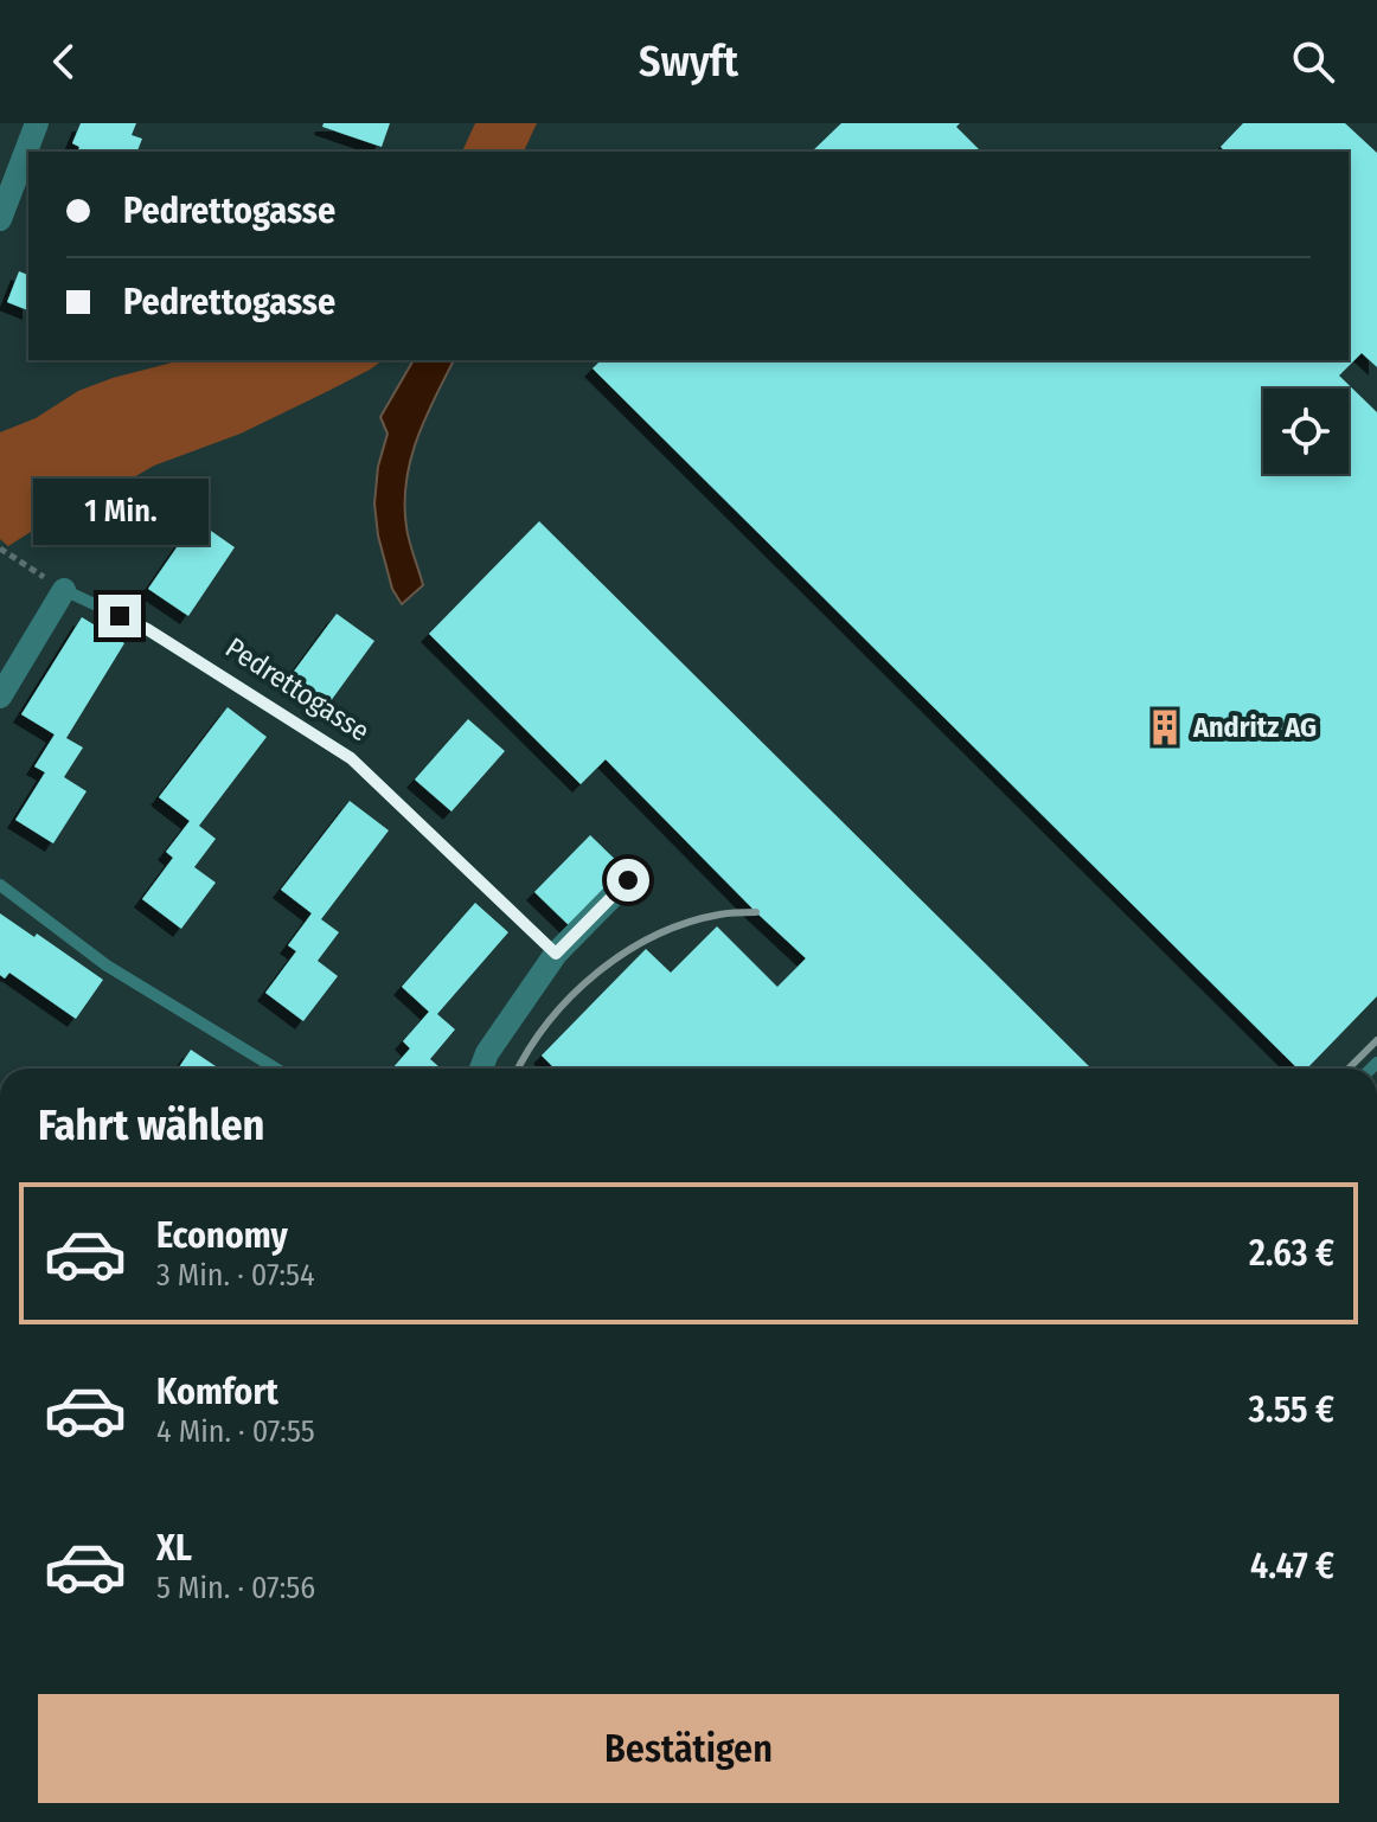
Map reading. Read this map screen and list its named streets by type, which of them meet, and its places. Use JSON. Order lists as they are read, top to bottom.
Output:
{
  "streets": {
    "lane": ["Pedrettogasse"]
  },
  "places": {
    "building": ["Andritz AG"]
  },
  "page": {
    "header": "Swyft",
    "banner": ["Pedrettogasse", "Pedrettogasse"],
    "bubble": "1 Min.",
    "heading": "Fahrt wählen",
    "list": [
      {
        "name": "Economy",
        "note": "3 Min. · 07:54",
        "value": "2.63 €"
      },
      {
        "name": "Komfort",
        "note": "4 Min. · 07:55",
        "value": "3.55 €"
      },
      {
        "name": "XL",
        "note": "5 Min. · 07:56",
        "value": "4.47 €"
      }
    ],
    "buttons": "Bestätigen"
  }
}
